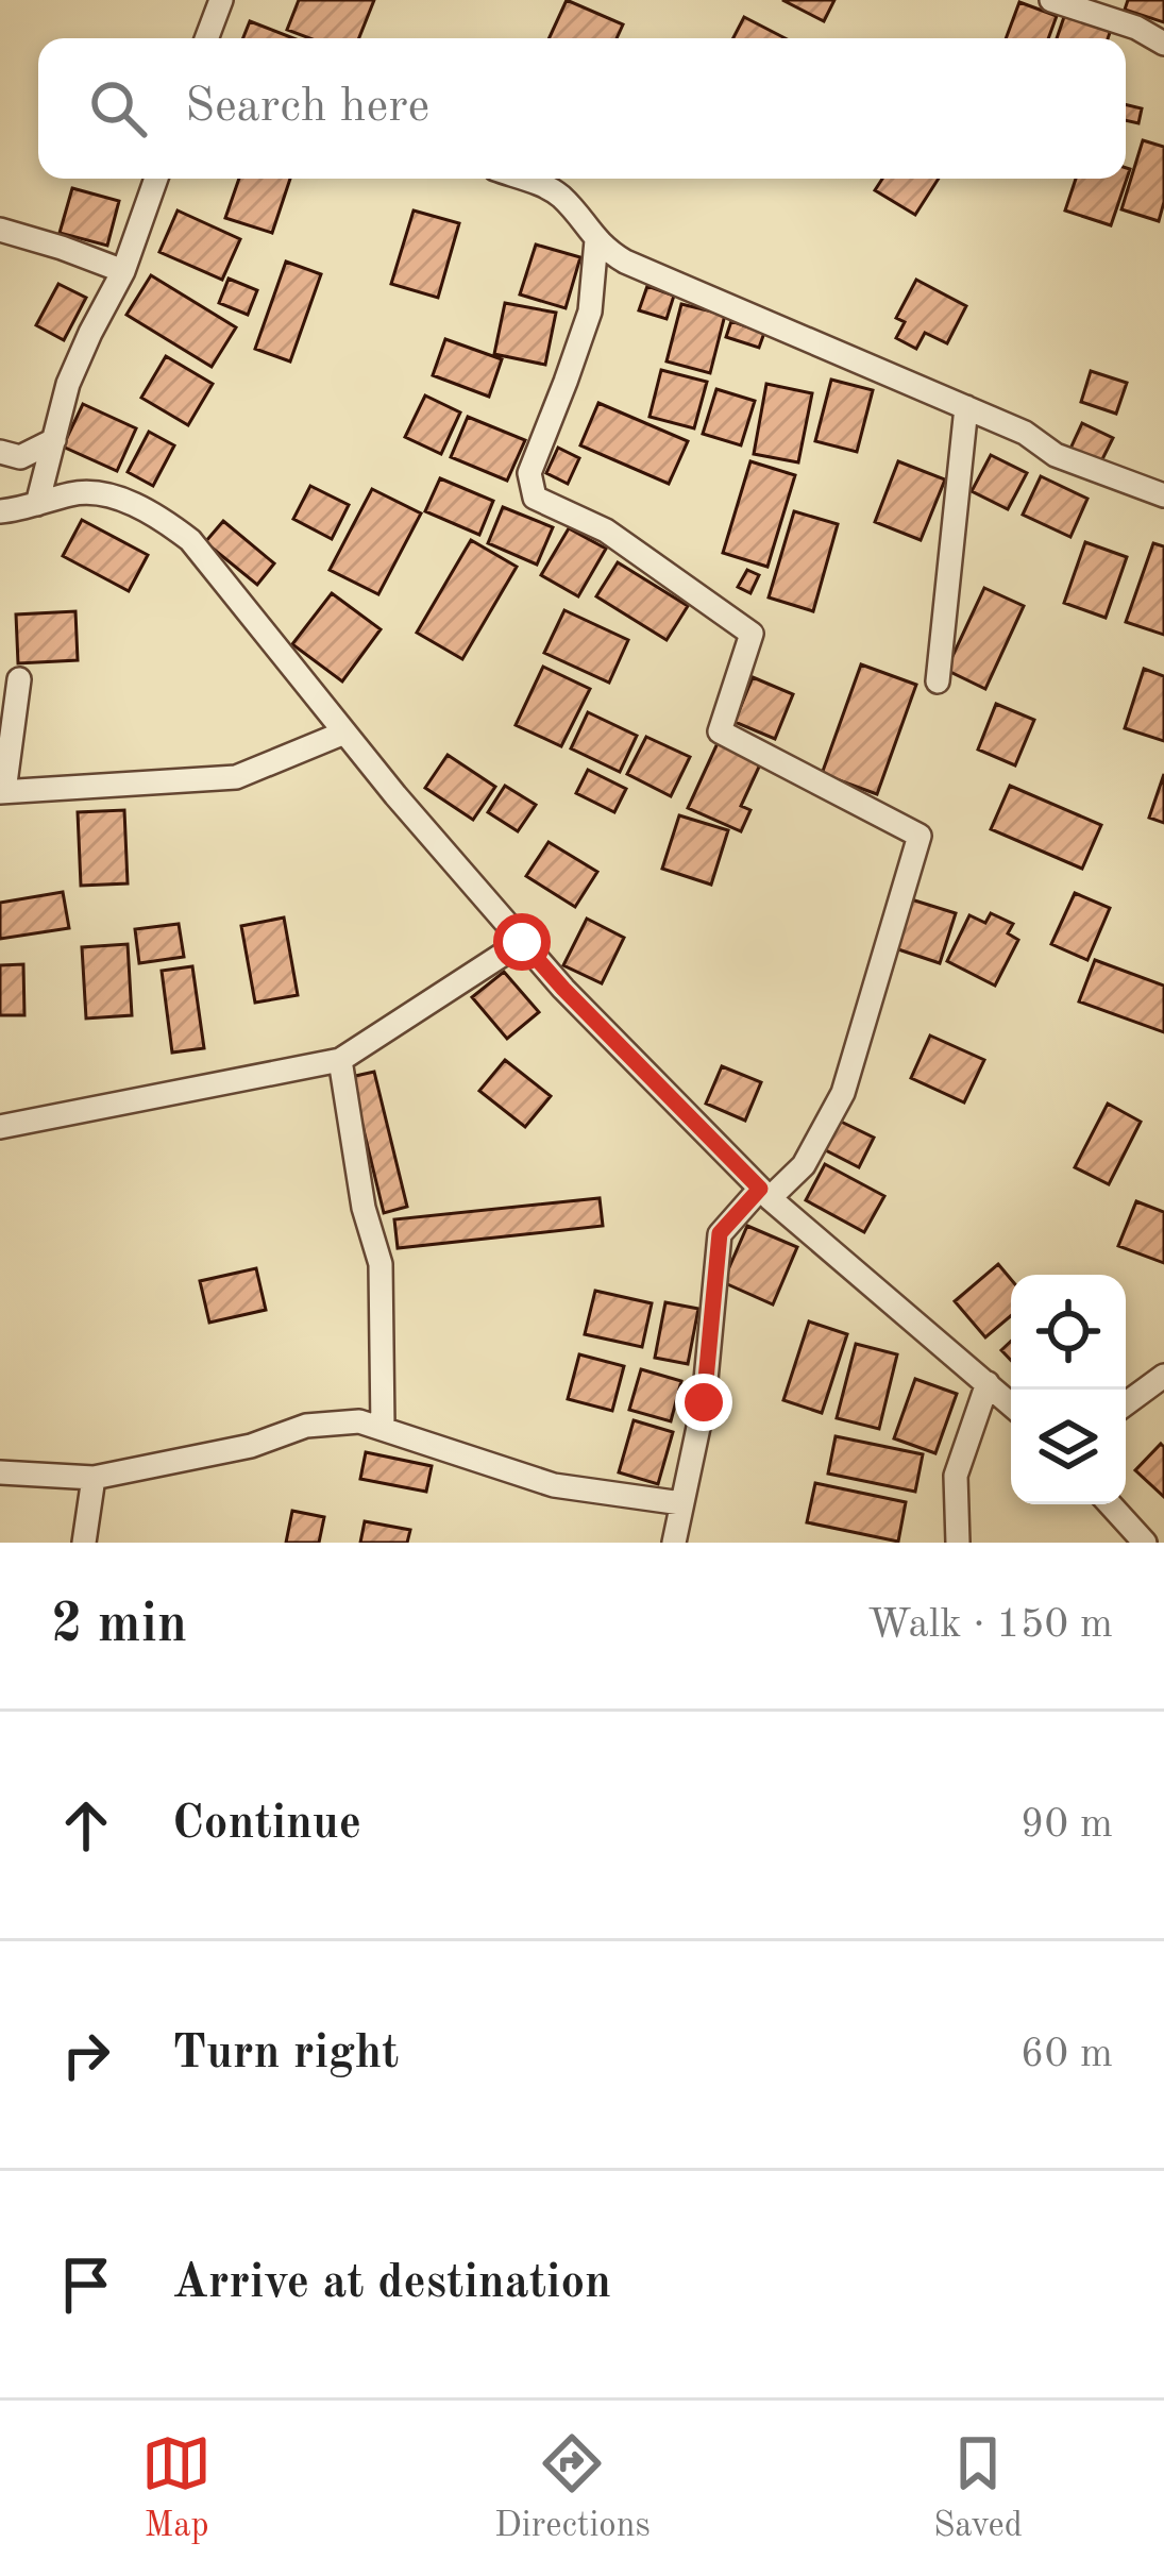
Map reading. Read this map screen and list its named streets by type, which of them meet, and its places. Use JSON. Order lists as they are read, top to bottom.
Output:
{
  "page": {
    "search": "Search here",
    "heading": ["2 min", "Walk · 150 m"],
    "list": [
      ["Continue", "90 m"],
      ["Turn right", "60 m"],
      "Arrive at destination"
    ],
    "nav": ["Map", "Directions", "Saved"]
  }
}
